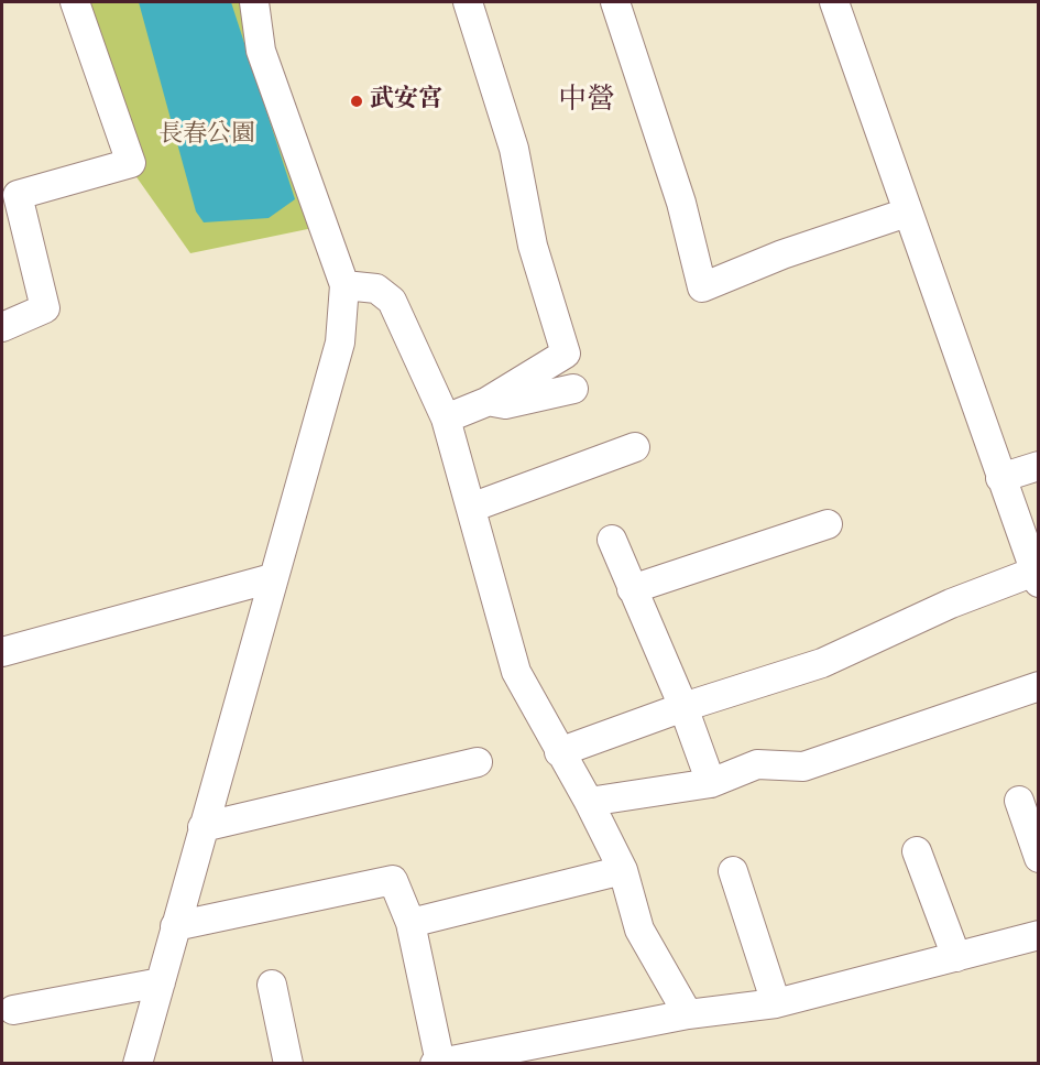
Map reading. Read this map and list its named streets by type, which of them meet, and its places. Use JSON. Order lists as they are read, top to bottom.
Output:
{
  "districts": ["中營"],
  "parks": ["長春公園"],
  "places": ["武安宮"]
}
